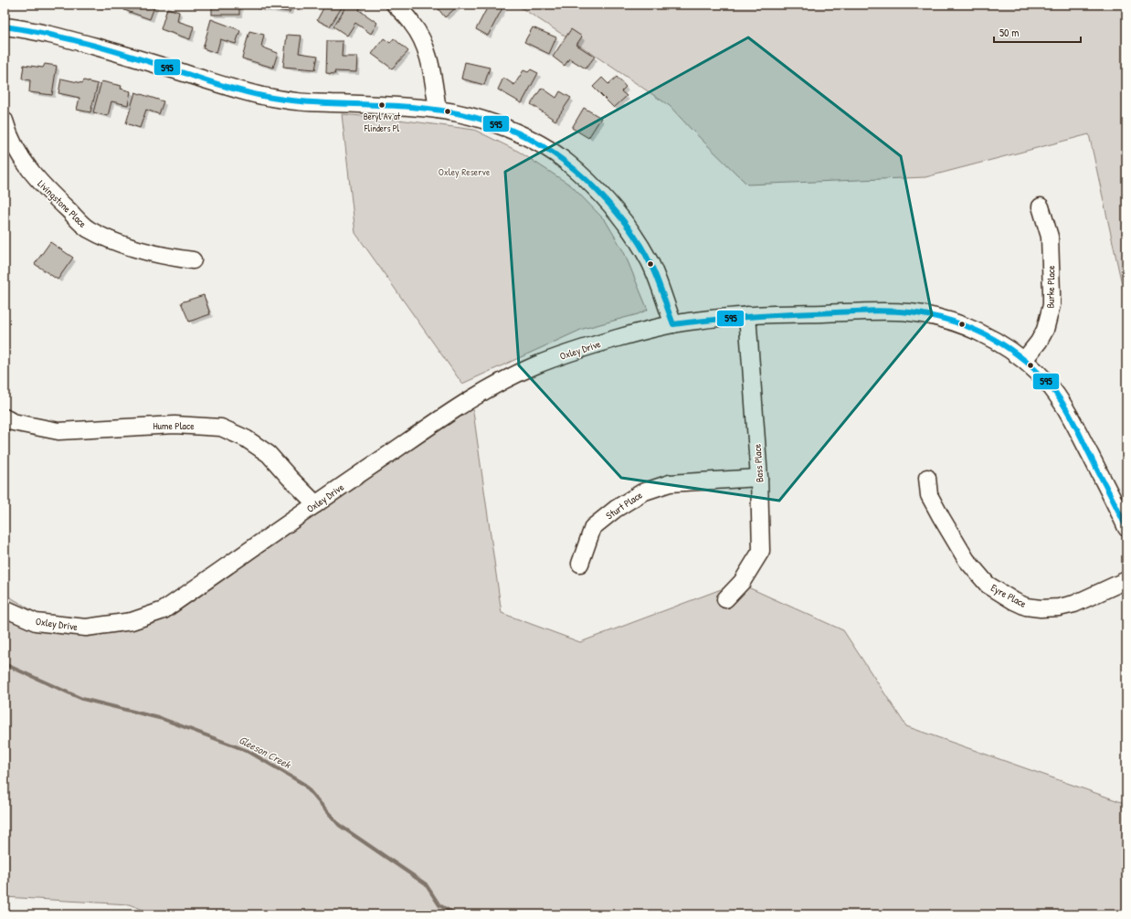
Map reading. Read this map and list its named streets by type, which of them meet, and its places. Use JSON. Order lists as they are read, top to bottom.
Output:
{
  "streets": {
    "street": [
      "Livingstone Place",
      "Burke Place",
      "Oxley Drive",
      "Hume Place",
      "Bass Place",
      "Sturt Place",
      "Eyre Place"
    ]
  },
  "crossings": [
    ["Burke Place", "Oxley Drive"],
    ["Oxley Drive", "Hume Place"],
    ["Oxley Drive", "Bass Place"],
    ["Bass Place", "Sturt Place"]
  ],
  "water": ["Gleeson Creek"],
  "parks": ["Oxley Reserve"],
  "places": ["Beryl Av at Flinders Pl"],
  "lines": ["transit line 595"],
  "scale_bar": "50 m"
}
